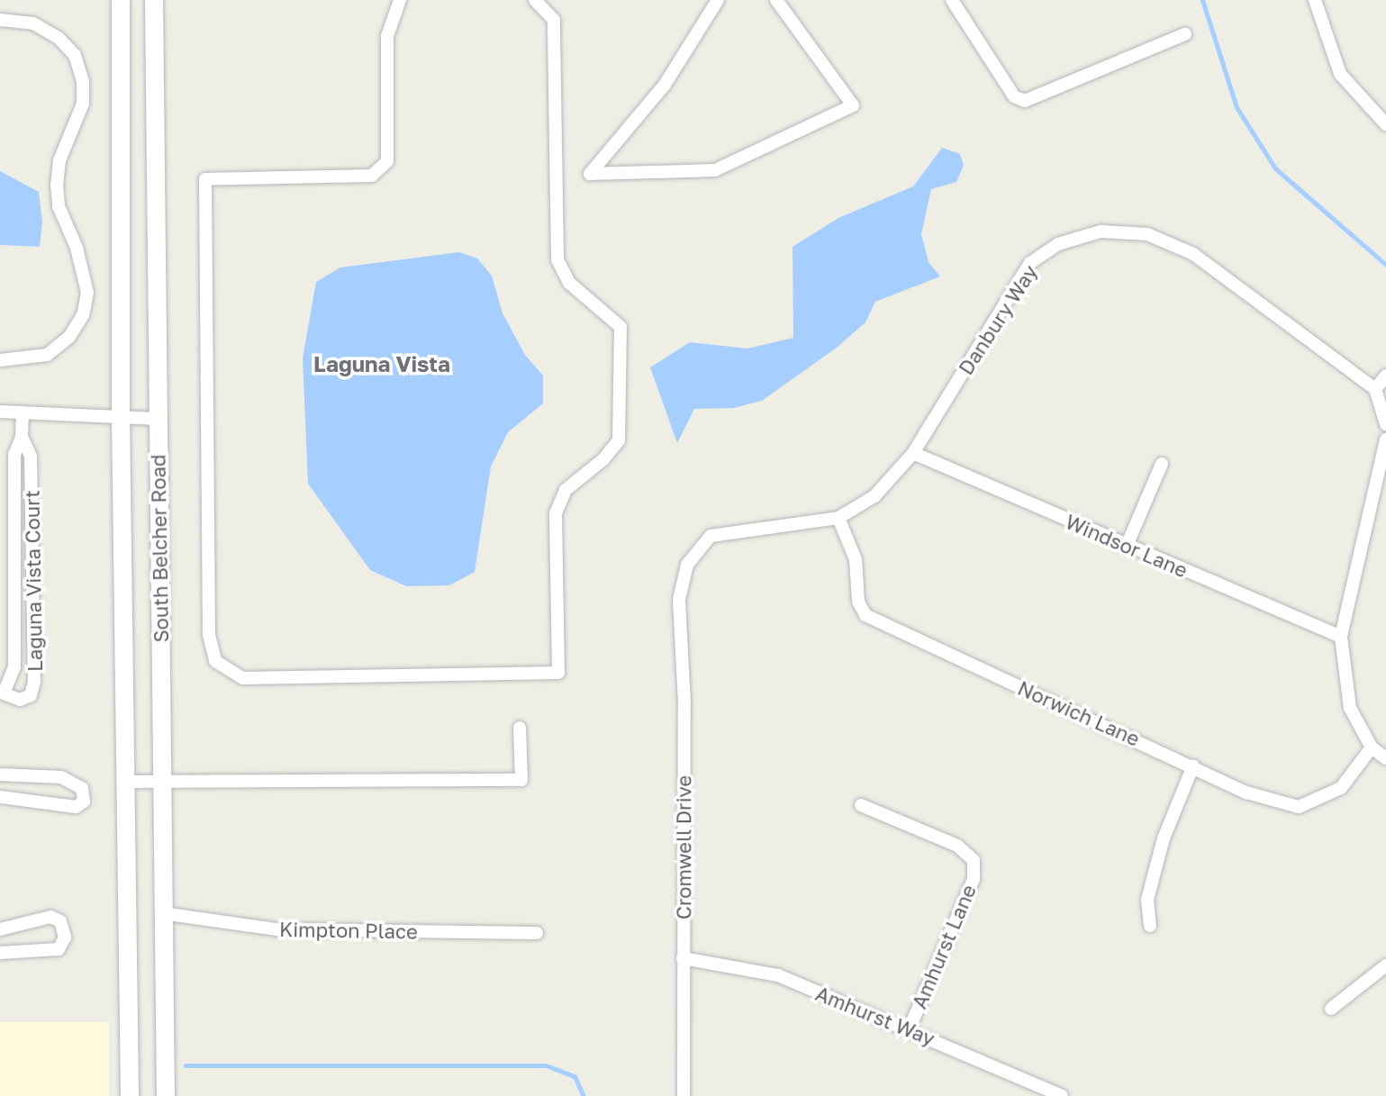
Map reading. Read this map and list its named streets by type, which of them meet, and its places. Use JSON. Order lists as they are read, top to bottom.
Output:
{
  "streets": {
    "main road": ["South Belcher Road"],
    "street": [
      "Danbury Way",
      "Windsor Lane",
      "Laguna Vista Court",
      "Norwich Lane",
      "Cromwell Drive",
      "Kimpton Place",
      "Amhurst Lane",
      "Amhurst Way"
    ]
  },
  "crossings": [
    ["Danbury Way", "Windsor Lane"],
    ["Danbury Way", "Norwich Lane"],
    ["Danbury Way", "Cromwell Drive"],
    ["South Belcher Road", "Kimpton Place"],
    ["Cromwell Drive", "Amhurst Way"],
    ["Amhurst Lane", "Amhurst Way"]
  ],
  "districts": ["Laguna Vista"]
}
